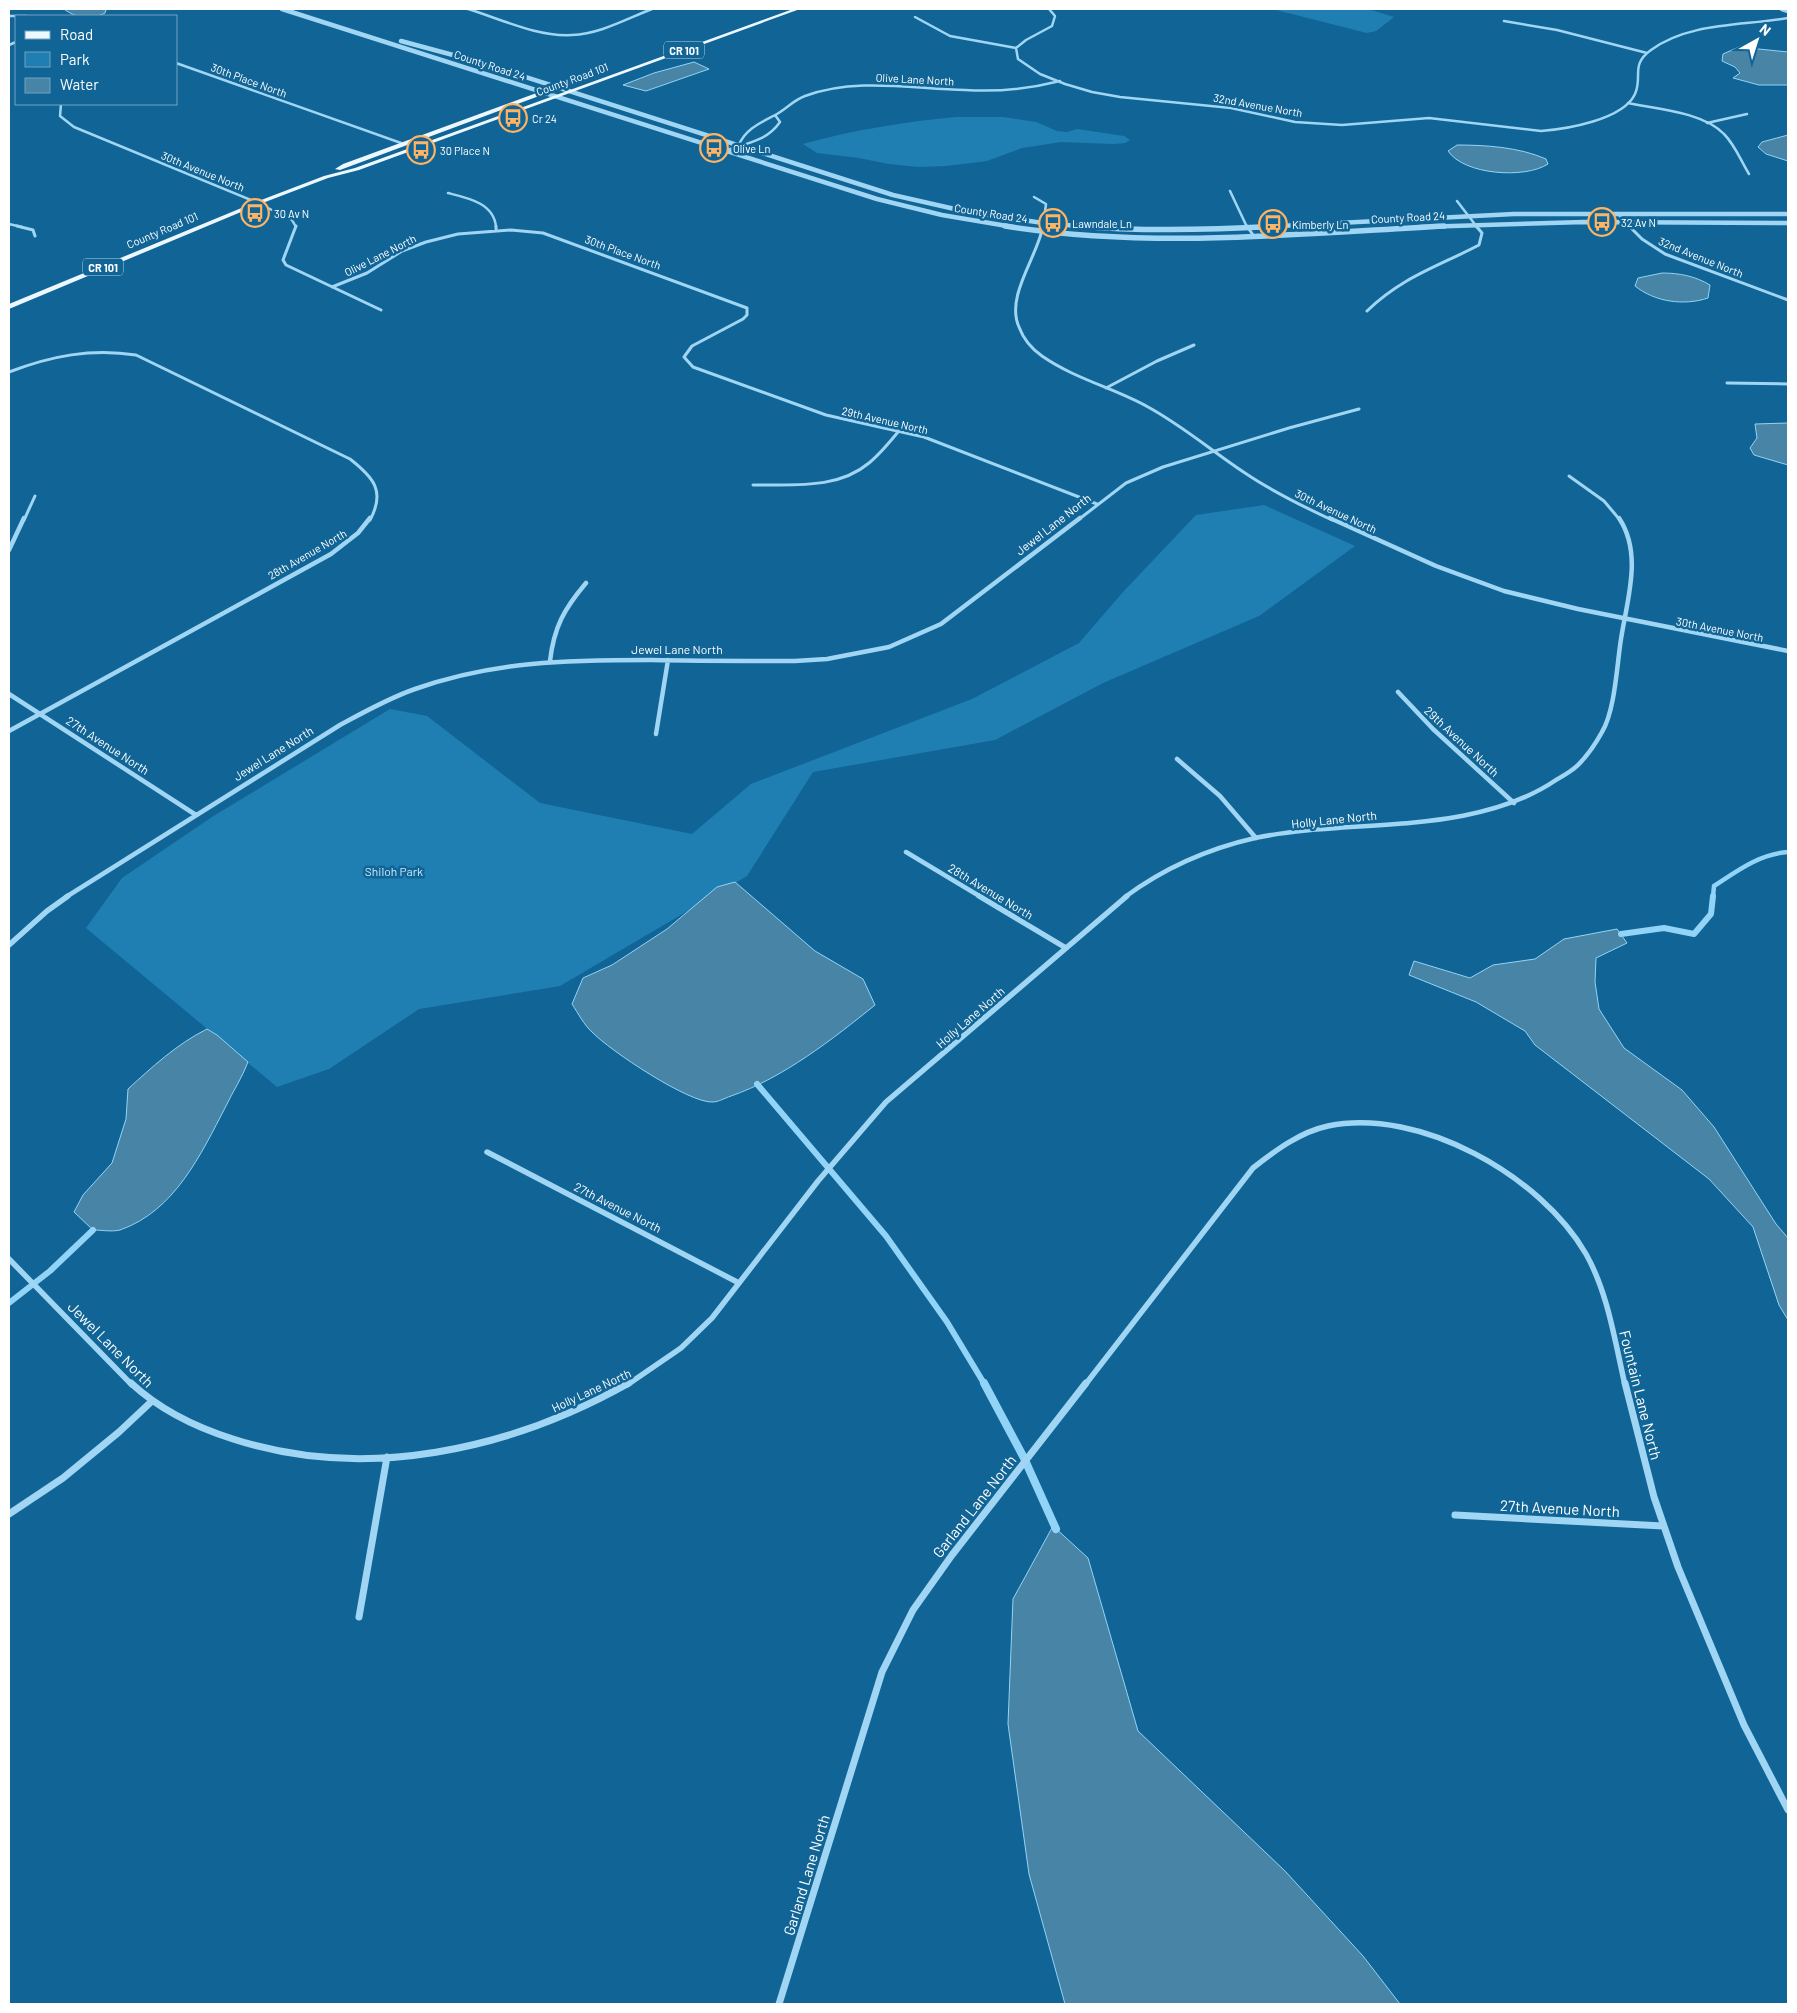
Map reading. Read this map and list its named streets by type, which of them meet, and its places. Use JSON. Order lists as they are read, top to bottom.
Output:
{
  "streets": {
    "main road": ["CR 101", "County Road 101"],
    "street": [
      "County Road 24",
      "Olive Lane North",
      "30th Place North",
      "32nd Avenue North",
      "30th Avenue North",
      "29th Avenue North",
      "Jewel Lane North",
      "28th Avenue North",
      "27th Avenue North",
      "Holly Lane North",
      "Fountain Lane North",
      "Garland Lane North"
    ]
  },
  "crossings": [
    ["County Road 24", "County Road 101"],
    ["County Road 24", "Olive Lane North"],
    ["County Road 24", "32nd Avenue North"],
    ["County Road 24", "30th Avenue North"],
    ["County Road 101", "30th Place North"],
    ["County Road 101", "30th Avenue North"],
    ["Olive Lane North", "30th Place North"],
    ["Olive Lane North", "32nd Avenue North"],
    ["Olive Lane North", "30th Avenue North"],
    ["30th Place North", "29th Avenue North"],
    ["30th Avenue North", "Jewel Lane North"],
    ["30th Avenue North", "Holly Lane North"],
    ["29th Avenue North", "Jewel Lane North"],
    ["29th Avenue North", "Holly Lane North"],
    ["Jewel Lane North", "27th Avenue North"],
    ["Jewel Lane North", "Holly Lane North"],
    ["28th Avenue North", "27th Avenue North"],
    ["28th Avenue North", "Holly Lane North"],
    ["27th Avenue North", "Holly Lane North"],
    ["27th Avenue North", "Fountain Lane North"],
    ["Fountain Lane North", "Garland Lane North"]
  ],
  "parks": ["Shiloh Park"],
  "places": {
    "bus stop": [
      "Cr 24",
      "Olive Ln",
      "30 Place N",
      "30 Av N",
      "32 Av N",
      "Lawndale Ln",
      "Kimberly Ln"
    ]
  },
  "legend": ["Road", "Park", "Water"],
  "north": "top right"
}
